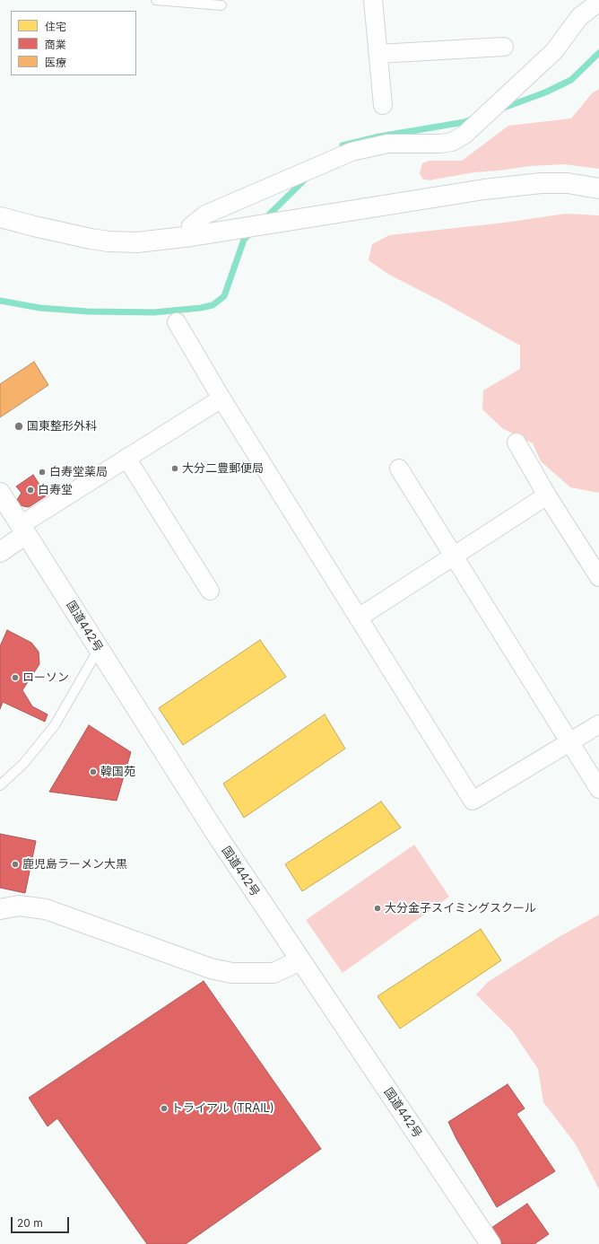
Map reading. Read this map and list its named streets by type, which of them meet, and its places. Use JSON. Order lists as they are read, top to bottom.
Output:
{
  "streets": {
    "main road": ["国道442号"]
  },
  "places": [
    "国東整形外科",
    "大分二豊郵便局",
    "白寿堂薬局",
    "白寿堂",
    "ローソン",
    "韓国苑",
    "鹿児島ラーメン大黒",
    "大分金子スイミングスクール",
    "トライアル (TRAIL)"
  ],
  "legend": ["住宅", "商業", "医療"],
  "scale_bar": "20 m"
}
